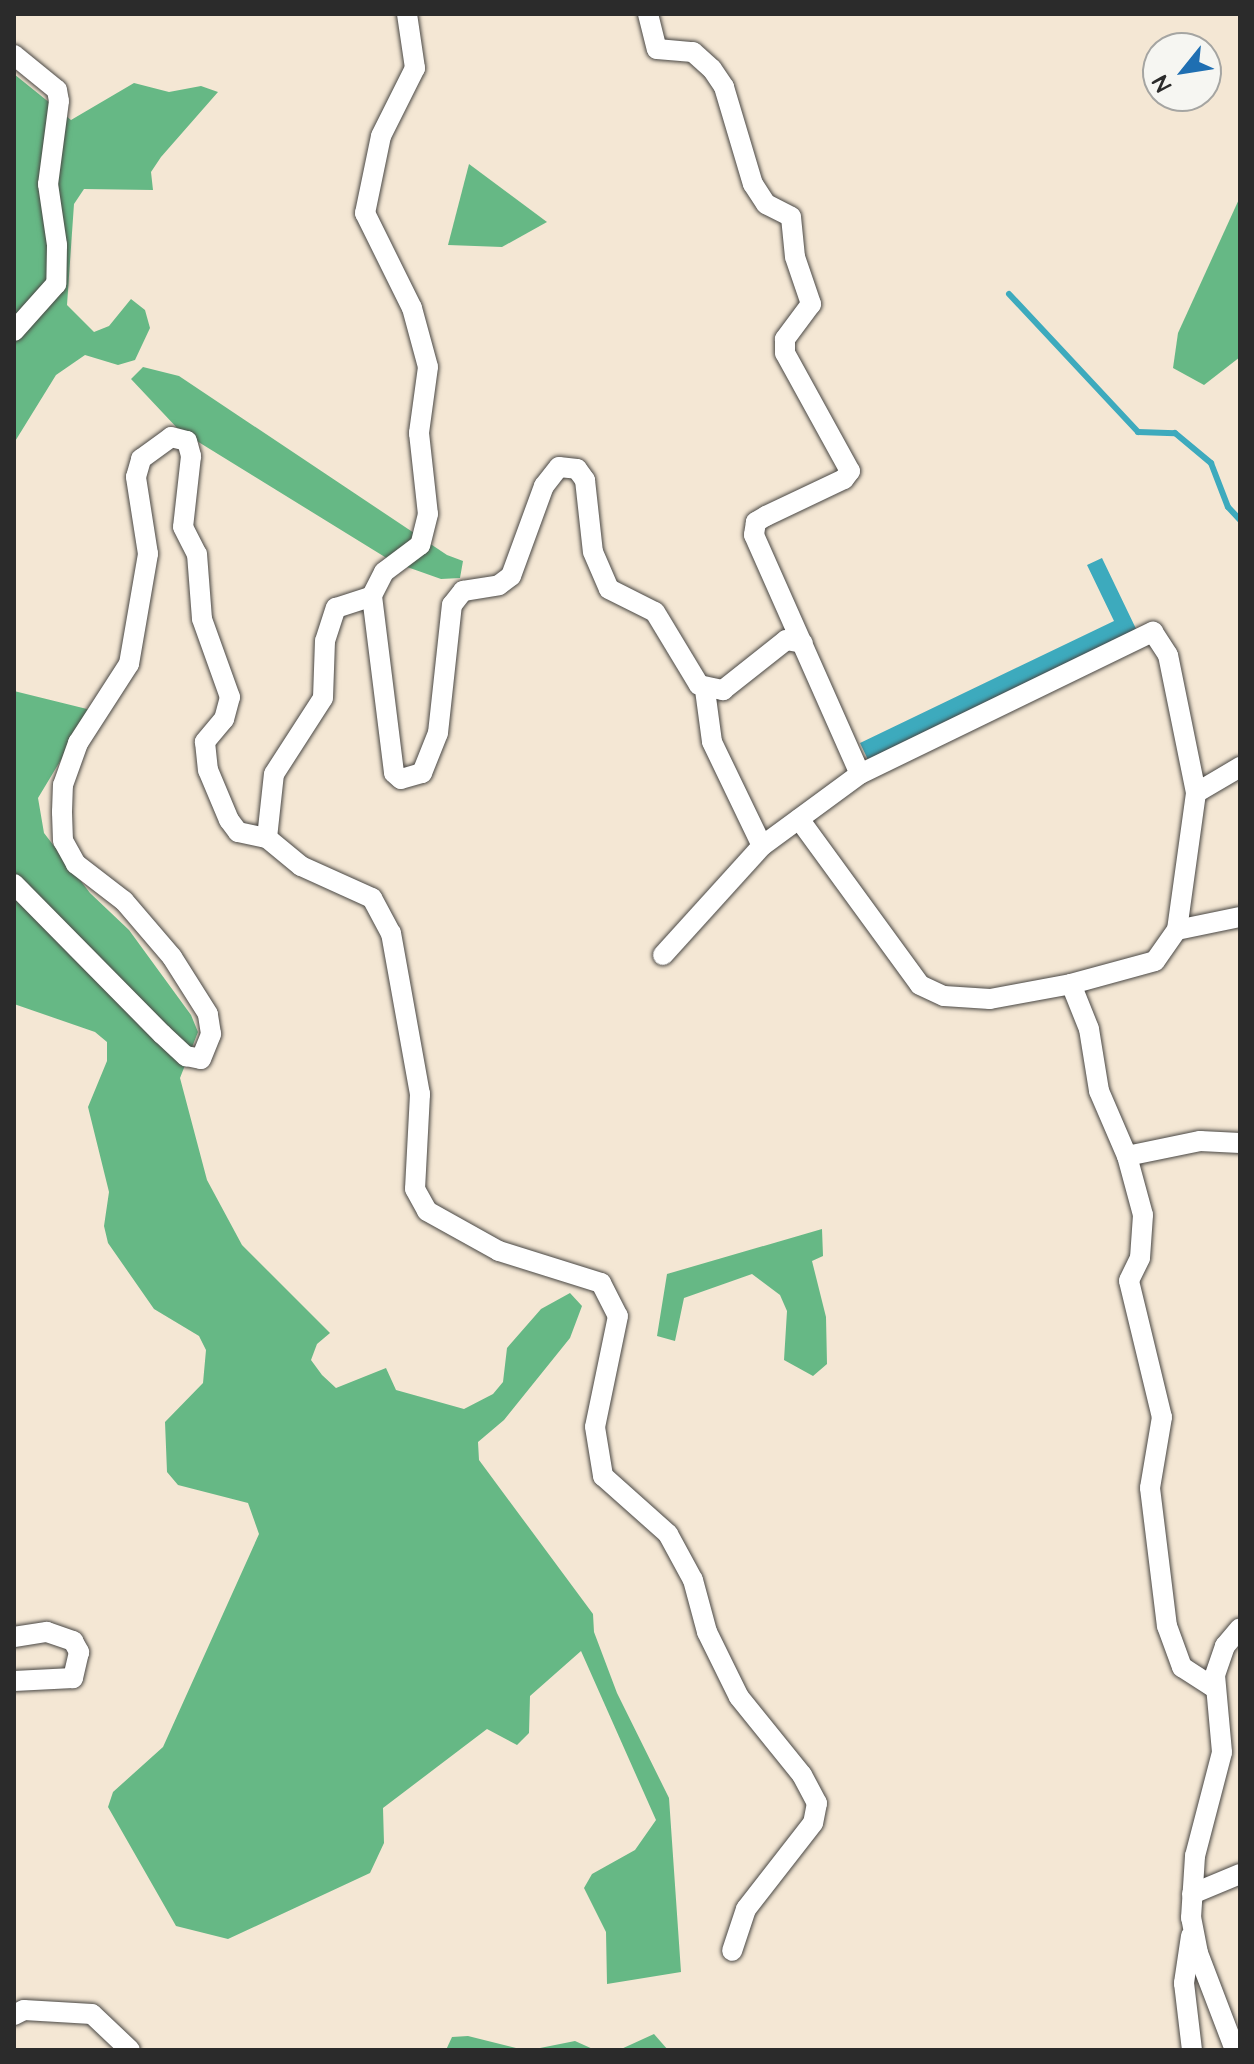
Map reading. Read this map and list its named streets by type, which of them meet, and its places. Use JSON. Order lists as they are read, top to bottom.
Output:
{
  "north": "bottom left"
}
